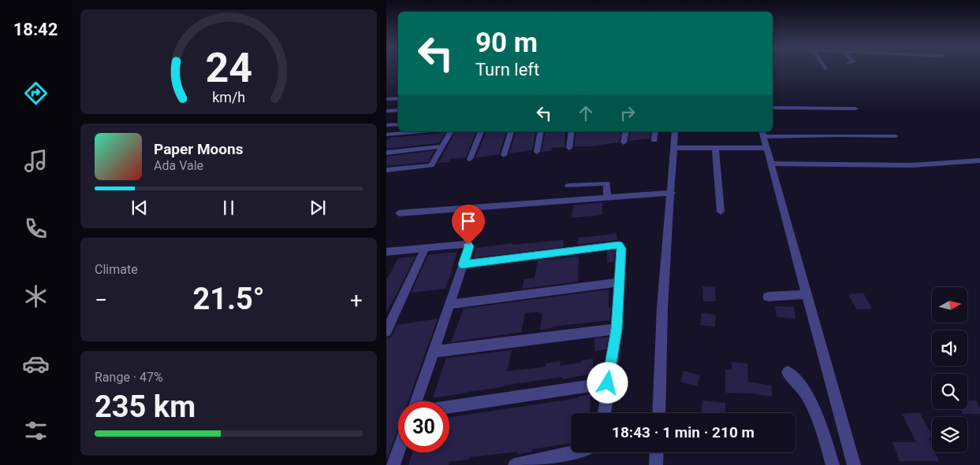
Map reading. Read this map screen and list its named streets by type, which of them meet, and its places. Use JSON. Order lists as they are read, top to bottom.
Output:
{
  "north": "right",
  "page": {
    "tabs": "18:42",
    "turn": ["90 m", "Turn left"],
    "song": ["Paper Moons", "Ada Vale"],
    "tile": [
      "Climate",
      ["Range · 47%", "235 km"]
    ],
    "heat": ["−", "21.5°", "+"],
    "limit": "30",
    "trip": "18:43 · 1 min · 210 m",
    "gauge": ["24", "km/h"]
  }
}
